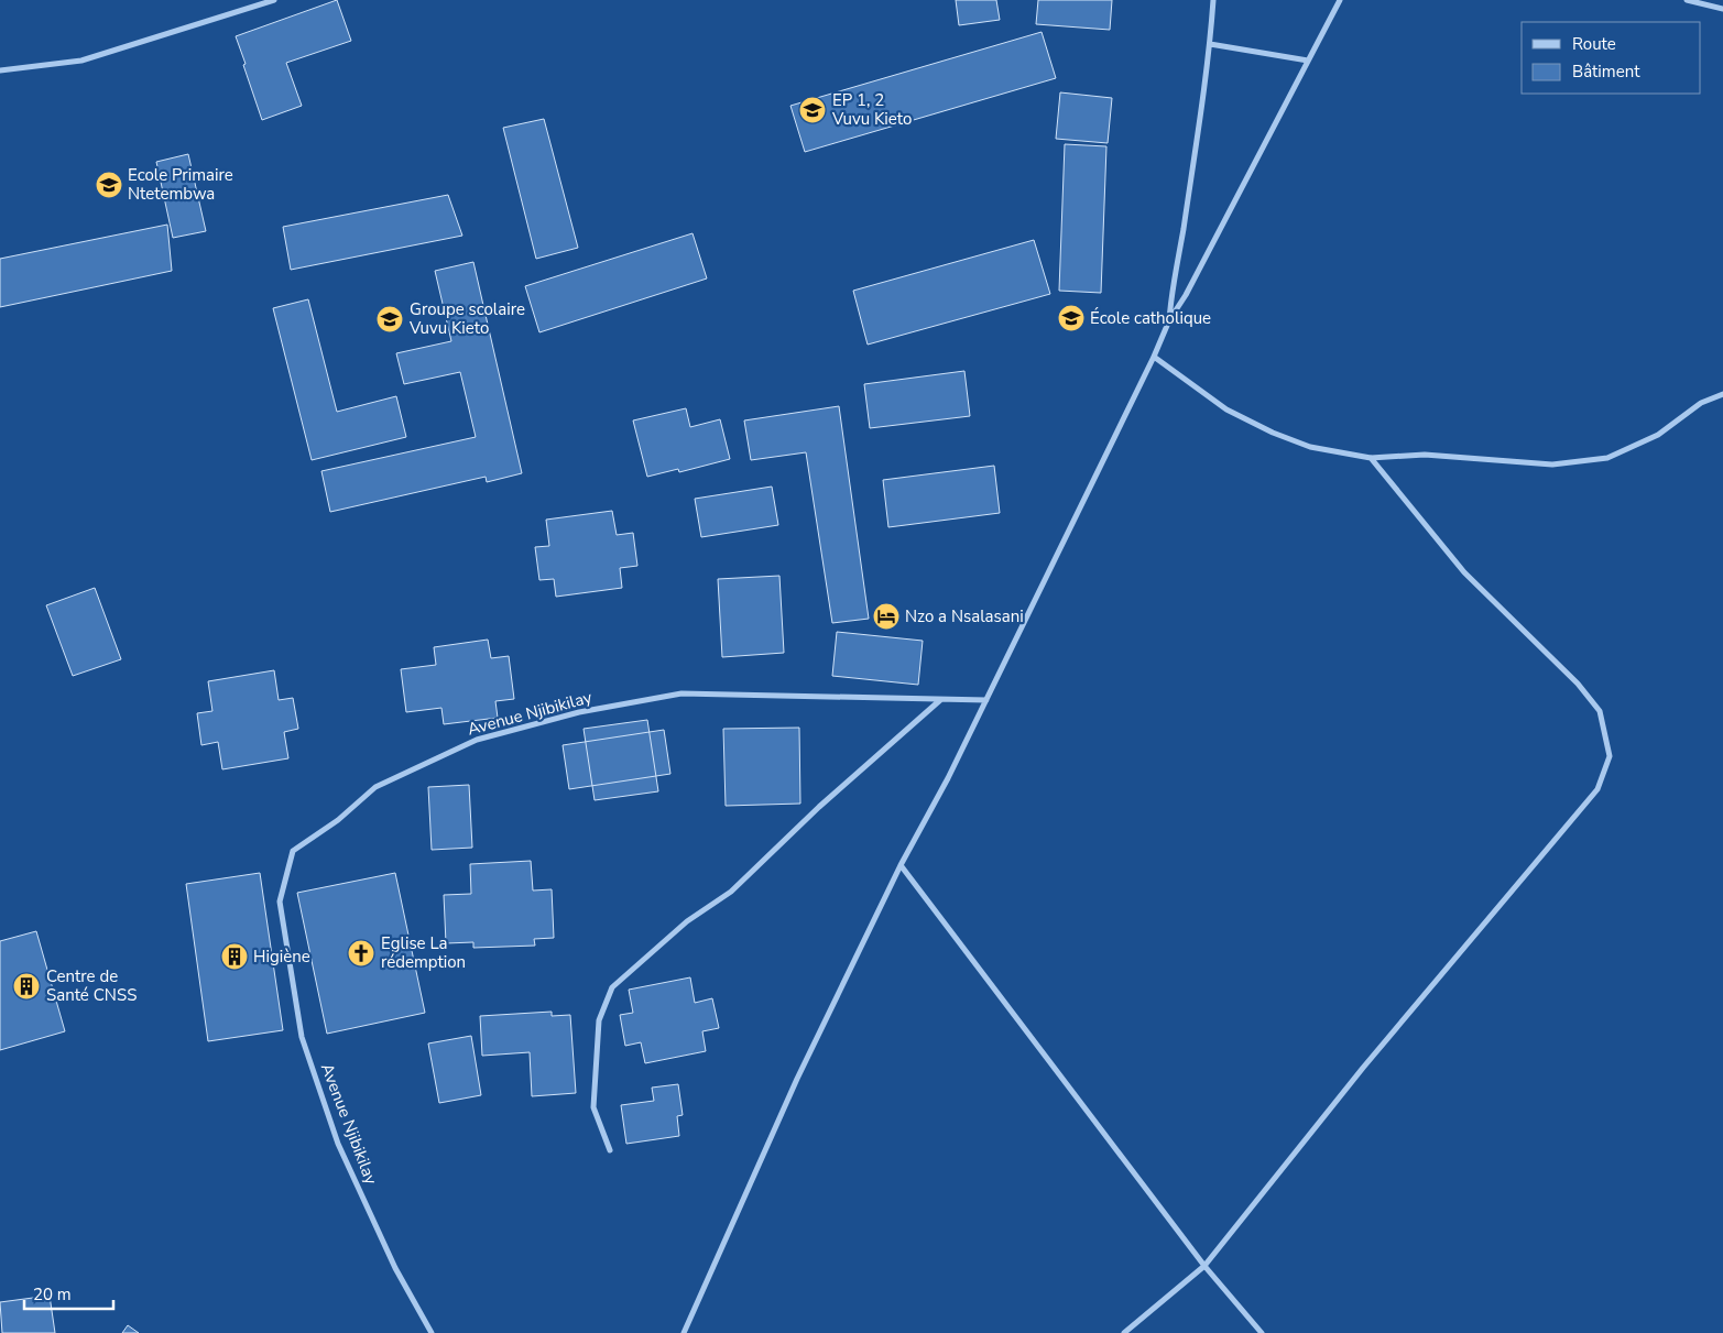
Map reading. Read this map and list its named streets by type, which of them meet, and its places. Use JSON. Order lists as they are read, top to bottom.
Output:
{
  "streets": {
    "street": ["Avenue Njibikilay"]
  },
  "places": {
    "school or university": [
      "EP 1, 2 Vuvu Kieto",
      "Ecole Primaire Ntetembwa",
      "École catholique",
      "Groupe scolaire Vuvu Kieto"
    ],
    "hotel": ["Nzo a Nsalasani"],
    "church": ["Eglise La rédemption"],
    "building": ["Higiène", "Centre de Santé CNSS"]
  },
  "legend": ["Route", "Bâtiment"],
  "scale_bar": "20 m"
}
